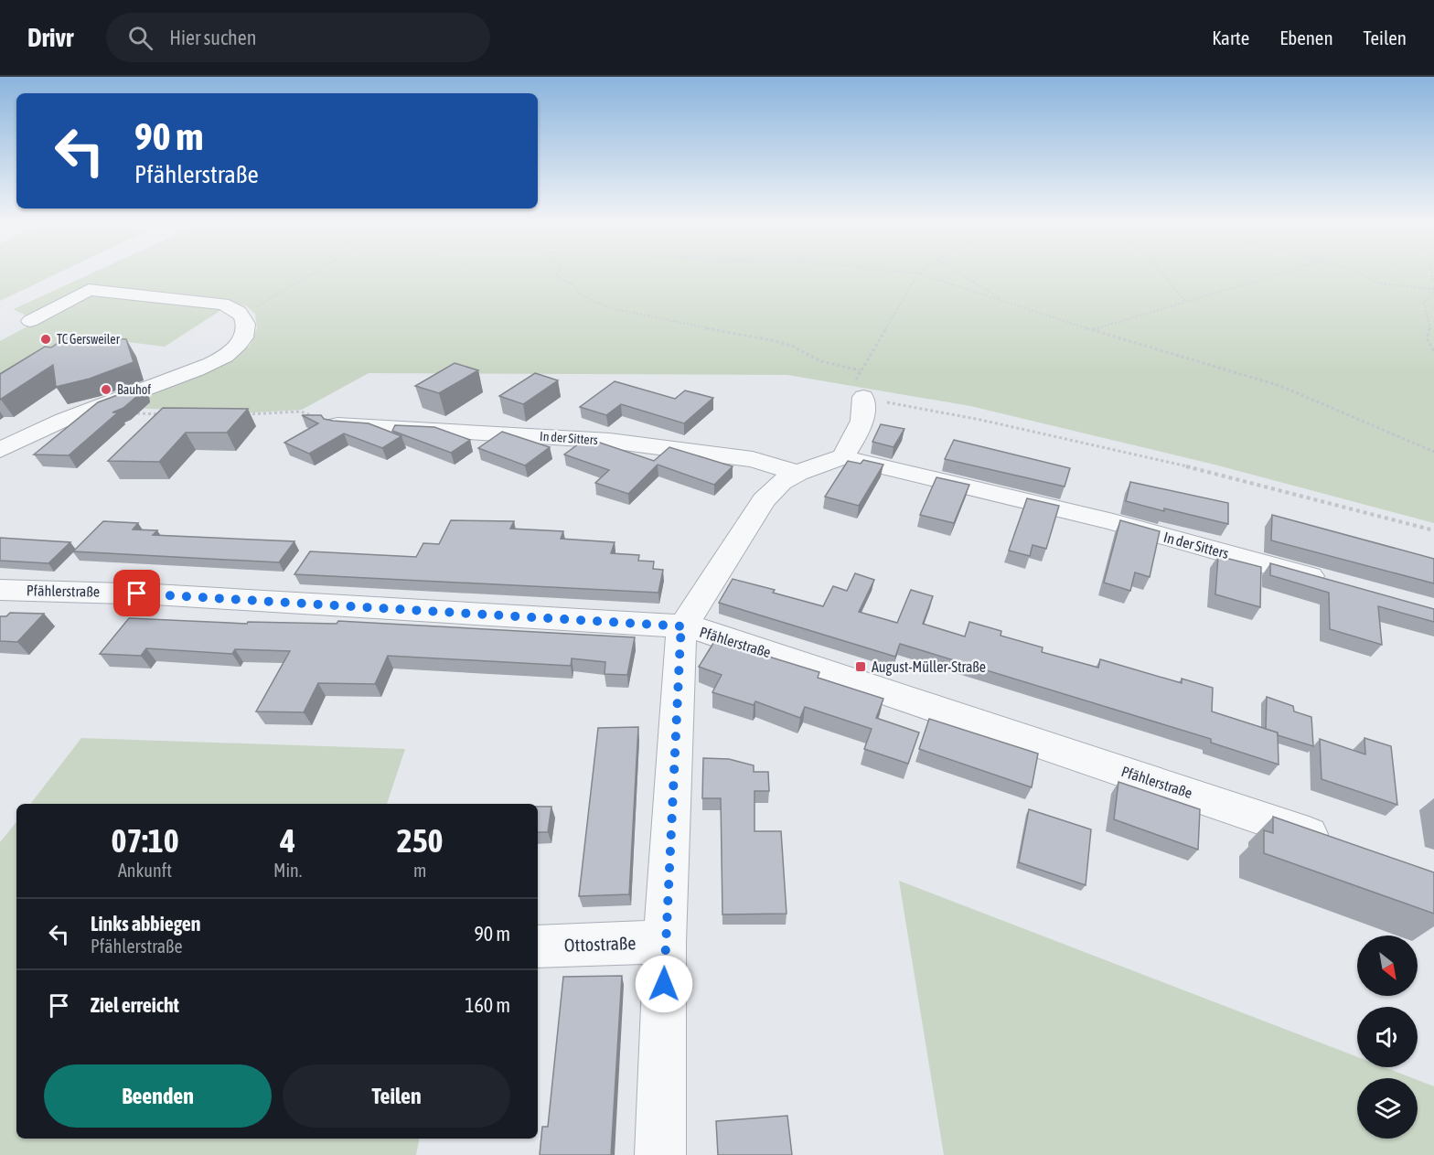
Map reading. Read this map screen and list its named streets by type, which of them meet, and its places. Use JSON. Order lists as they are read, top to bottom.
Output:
{
  "streets": {
    "street": ["In der Sitters", "Pfählerstraße", "Ottostraße"]
  },
  "places": {
    "other": ["TC Gersweiler", "Bauhof"],
    "transit": ["August-Müller-Straße"]
  },
  "north": "bottom right",
  "page": {
    "header": "Drivr",
    "search": "Hier suchen",
    "nav": ["Karte", "Ebenen", "Teilen"],
    "turn": ["90 m", "Pfählerstraße"],
    "eta": [
      "07:10",
      "Ankunft",
      "4",
      "Min.",
      "250",
      "m"
    ],
    "list": [
      {
        "name": "Links abbiegen",
        "note": "Pfählerstraße",
        "value": "90 m"
      },
      {
        "name": "Ziel erreicht",
        "value": "160 m"
      }
    ],
    "buttons": ["Beenden", "Teilen"]
  }
}
